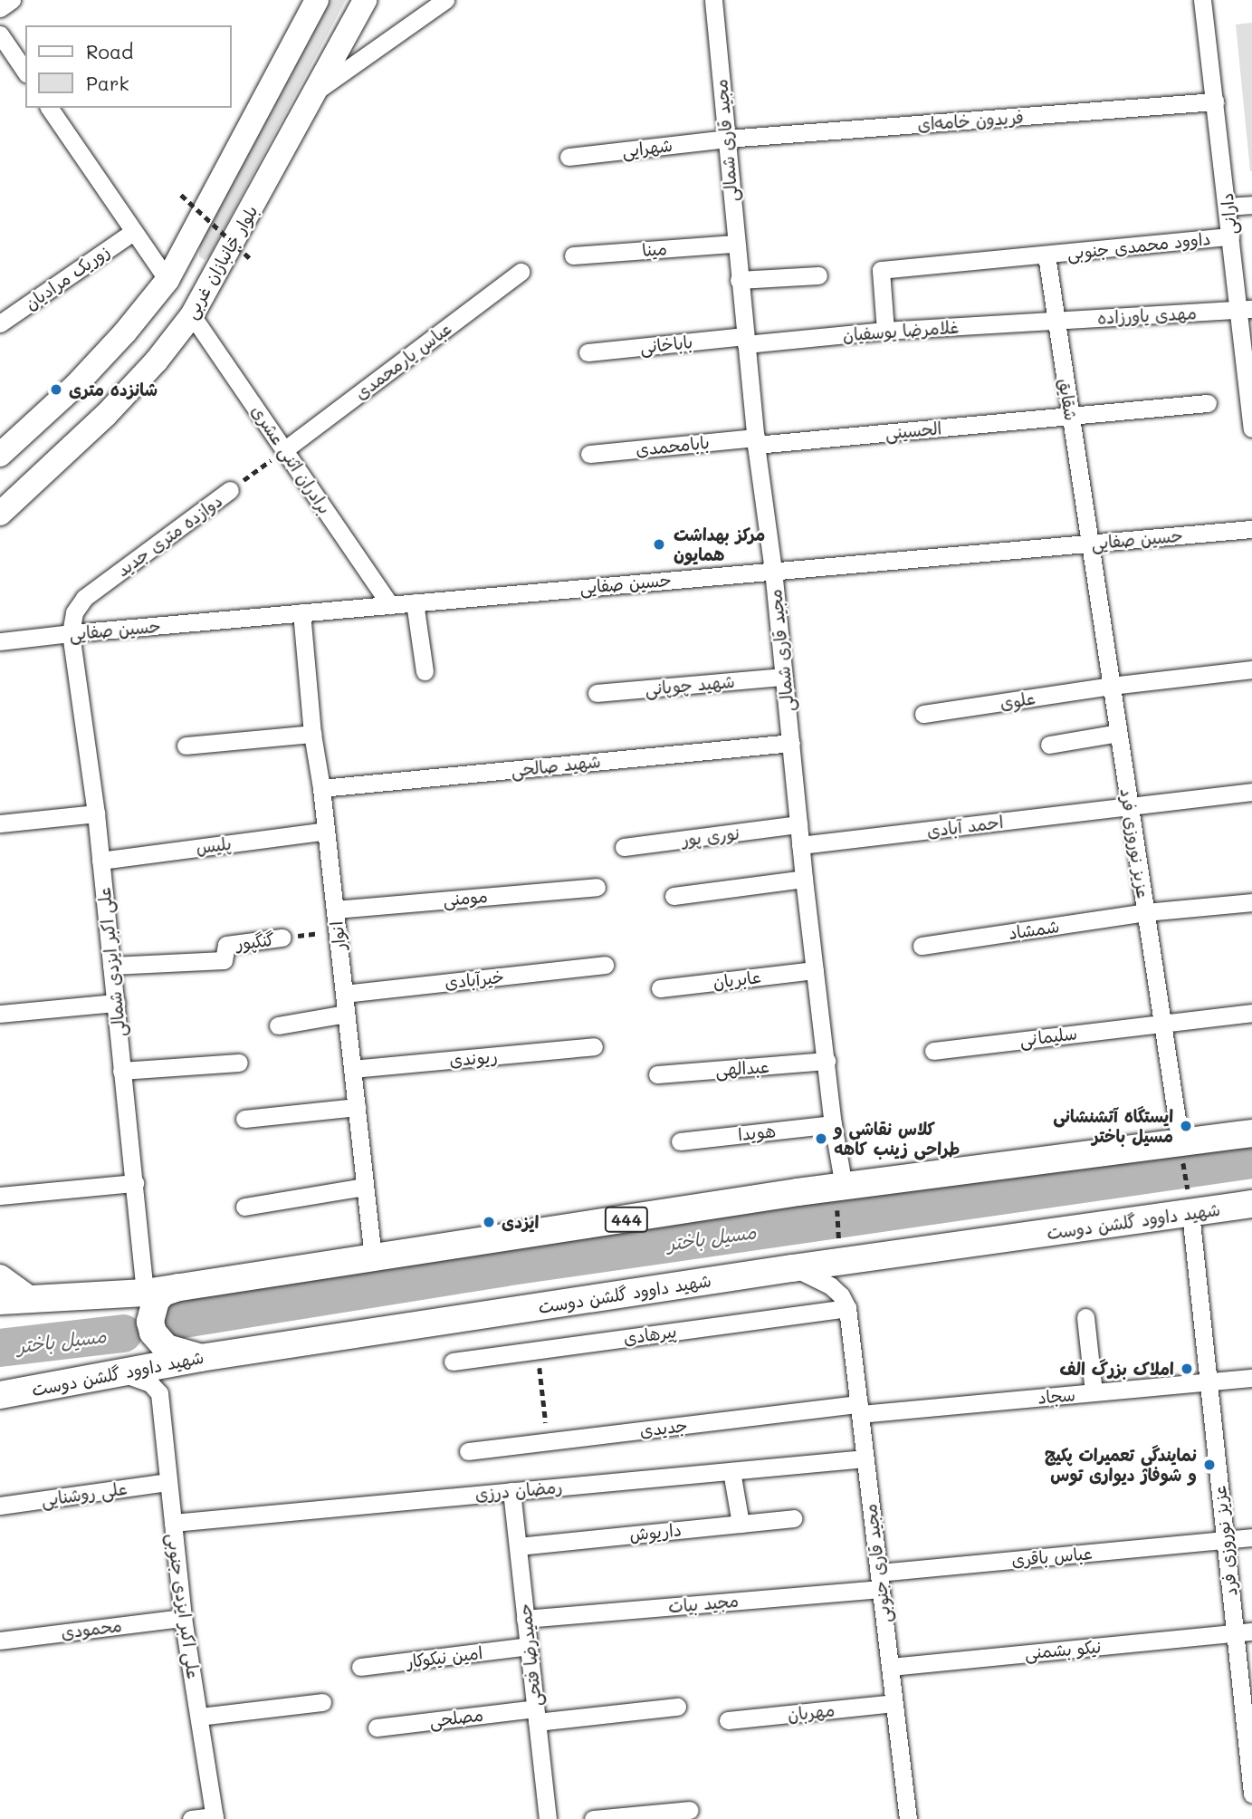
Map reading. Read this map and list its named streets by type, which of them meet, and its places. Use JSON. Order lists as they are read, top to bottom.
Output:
{
  "streets": {
    "main road": ["بلوار جانبازان غربی", "444", "شهید داوود گلشن دوست"],
    "street": [
      "فریدون خامه‌ای",
      "مجید قاری شمالی",
      "شهرایی",
      "دارانی",
      "داوود محمدی جنوبی",
      "مینا",
      "زوریک مرادیان",
      "مهدی یاورزاده",
      "غلامرضا یوسفیان",
      "باباخانی",
      "عباس یارمحمدی",
      "شقایق",
      "الحسینی",
      "بابامحمدی",
      "برادران اثنی عشری",
      "دوازده متری جدید",
      "حسین صفایی",
      "شهید چوپانی",
      "علوی",
      "شهید صالحی",
      "احمد آبادی",
      "نوری پور",
      "عزیز نوروزی فرد",
      "پلیس",
      "مومنی",
      "شمشاد",
      "انوار",
      "گنگپور",
      "علی اکبر ایزدی شمالی",
      "خیرآبادی",
      "عابریان",
      "سلیمانی",
      "ریوندی",
      "عبدالهی",
      "هویدا",
      "پیرهادی",
      "سجاد",
      "جدیدی",
      "رمضان درزی",
      "علی روشنایی",
      "داریوش",
      "عباس باقری",
      "مجید قاری جنوبی",
      "مجید بیات",
      "علی اکبر ایزدی جنوبی",
      "محمودی",
      "نیکو بشمنی",
      "حمیدرضا فتحی",
      "امین نیکوکار",
      "مهربان",
      "مصلحی"
    ]
  },
  "crossings": [
    ["فریدون خامه‌ای", "مجید قاری شمالی"],
    ["فریدون خامه‌ای", "شهرایی"],
    ["فریدون خامه‌ای", "دارانی"],
    ["مجید قاری شمالی", "شهرایی"],
    ["مجید قاری شمالی", "مینا"],
    ["مجید قاری شمالی", "غلامرضا یوسفیان"],
    ["مجید قاری شمالی", "باباخانی"],
    ["مجید قاری شمالی", "الحسینی"],
    ["مجید قاری شمالی", "بابامحمدی"],
    ["مجید قاری شمالی", "حسین صفایی"],
    ["مجید قاری شمالی", "شهید چوپانی"],
    ["مجید قاری شمالی", "شهید صالحی"],
    ["مجید قاری شمالی", "احمد آبادی"],
    ["مجید قاری شمالی", "نوری پور"],
    ["مجید قاری شمالی", "عابریان"],
    ["مجید قاری شمالی", "عبدالهی"],
    ["مجید قاری شمالی", "هویدا"],
    ["مجید قاری شمالی", "444"],
    ["دارانی", "داوود محمدی جنوبی"],
    ["دارانی", "مهدی یاورزاده"],
    ["داوود محمدی جنوبی", "غلامرضا یوسفیان"],
    ["داوود محمدی جنوبی", "شقایق"],
    ["بلوار جانبازان غربی", "برادران اثنی عشری"],
    ["مهدی یاورزاده", "غلامرضا یوسفیان"],
    ["مهدی یاورزاده", "شقایق"],
    ["غلامرضا یوسفیان", "باباخانی"],
    ["غلامرضا یوسفیان", "شقایق"],
    ["عباس یارمحمدی", "برادران اثنی عشری"],
    ["عباس یارمحمدی", "دوازده متری جدید"],
    ["شقایق", "الحسینی"],
    ["شقایق", "حسین صفایی"],
    ["شقایق", "عزیز نوروزی فرد"],
    ["الحسینی", "بابامحمدی"],
    ["برادران اثنی عشری", "دوازده متری جدید"],
    ["برادران اثنی عشری", "حسین صفایی"],
    ["دوازده متری جدید", "حسین صفایی"],
    ["دوازده متری جدید", "علی اکبر ایزدی شمالی"],
    ["حسین صفایی", "عزیز نوروزی فرد"],
    ["حسین صفایی", "انوار"],
    ["حسین صفایی", "علی اکبر ایزدی شمالی"],
    ["علوی", "عزیز نوروزی فرد"],
    ["شهید صالحی", "انوار"],
    ["احمد آبادی", "عزیز نوروزی فرد"],
    ["عزیز نوروزی فرد", "شمشاد"],
    ["عزیز نوروزی فرد", "سلیمانی"],
    ["عزیز نوروزی فرد", "444"],
    ["عزیز نوروزی فرد", "شهید داوود گلشن دوست"],
    ["عزیز نوروزی فرد", "سجاد"],
    ["عزیز نوروزی فرد", "عباس باقری"],
    ["عزیز نوروزی فرد", "نیکو بشمنی"],
    ["پلیس", "انوار"],
    ["پلیس", "علی اکبر ایزدی شمالی"],
    ["مومنی", "انوار"],
    ["انوار", "گنگپور"],
    ["انوار", "خیرآبادی"],
    ["انوار", "ریوندی"],
    ["انوار", "444"],
    ["گنگپور", "علی اکبر ایزدی شمالی"],
    ["علی اکبر ایزدی شمالی", "444"],
    ["شهید داوود گلشن دوست", "علی اکبر ایزدی جنوبی"],
    ["پیرهادی", "مجید قاری جنوبی"],
    ["سجاد", "جدیدی"],
    ["سجاد", "مجید قاری جنوبی"],
    ["جدیدی", "مجید قاری جنوبی"],
    ["رمضان درزی", "مجید قاری جنوبی"],
    ["رمضان درزی", "علی اکبر ایزدی جنوبی"],
    ["رمضان درزی", "حمیدرضا فتحی"],
    ["علی روشنایی", "علی اکبر ایزدی جنوبی"],
    ["داریوش", "حمیدرضا فتحی"],
    ["عباس باقری", "مجید قاری جنوبی"],
    ["عباس باقری", "مجید بیات"],
    ["مجید قاری جنوبی", "مجید بیات"],
    ["مجید قاری جنوبی", "نیکو بشمنی"],
    ["مجید قاری جنوبی", "مهربان"],
    ["مجید بیات", "حمیدرضا فتحی"],
    ["علی اکبر ایزدی جنوبی", "محمودی"],
    ["حمیدرضا فتحی", "امین نیکوکار"],
    ["حمیدرضا فتحی", "مصلحی"]
  ],
  "water": ["مسیل باختر"],
  "places": [
    "شانزده متری",
    "مرکز بهداشت همایون",
    "ایستگاه آتشنشانی مسیل باختر",
    "کلاس نقاشی و طراحی زینب کاهه",
    "ایزدی",
    "املاک بزرگ الف",
    "نمایندگی تعمیرات پکیج و شوفاژ دیواری توس"
  ],
  "legend": ["Road", "Park"]
}
